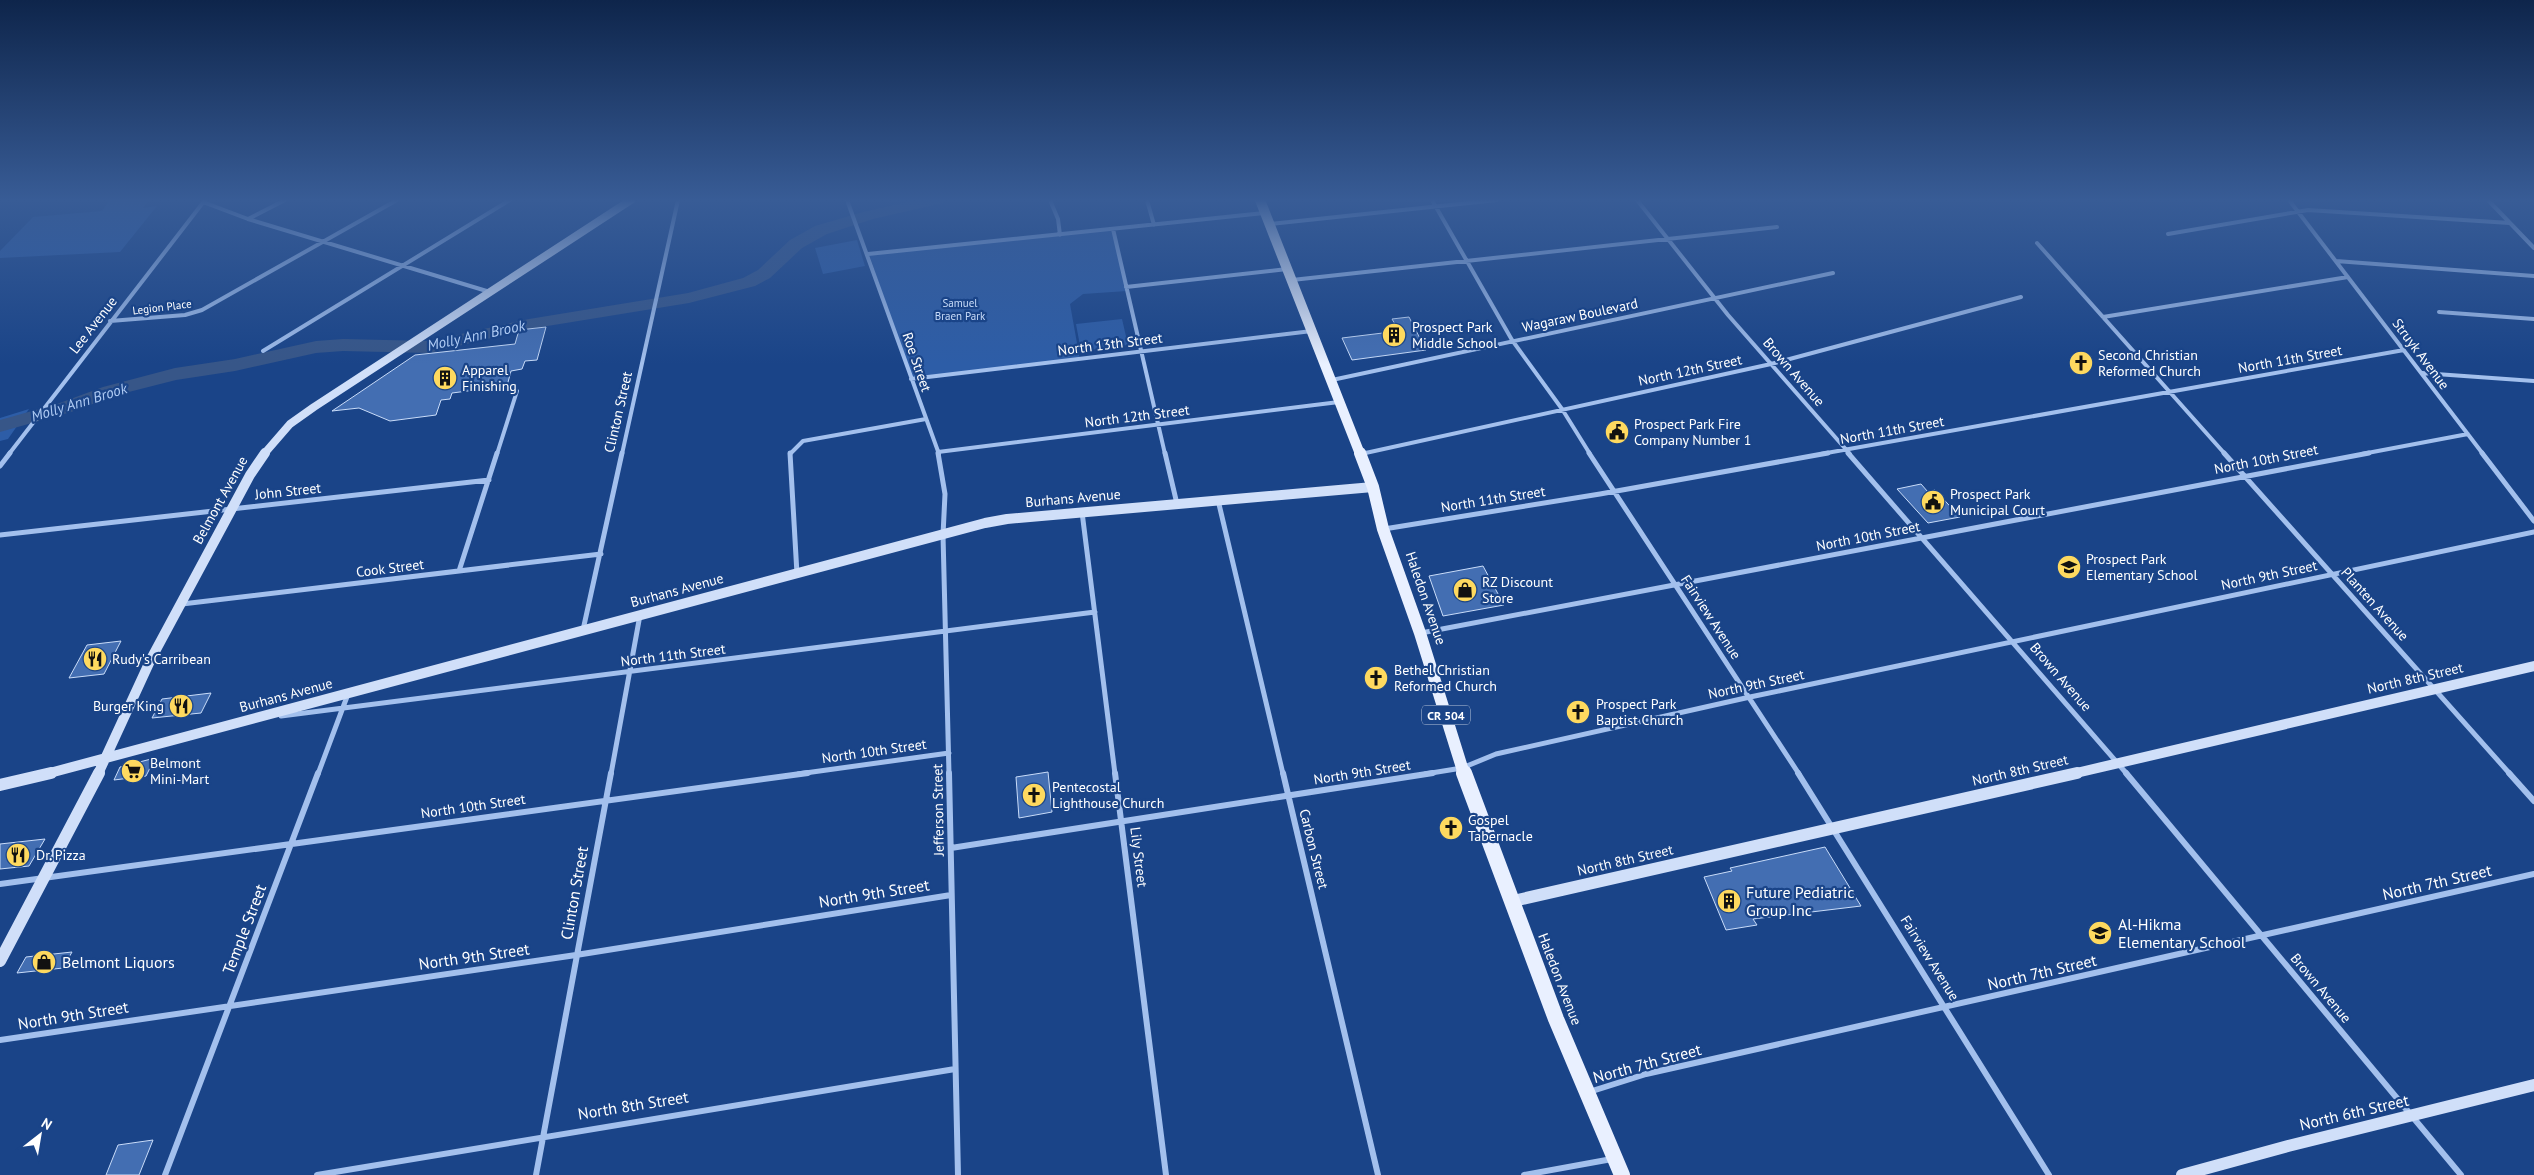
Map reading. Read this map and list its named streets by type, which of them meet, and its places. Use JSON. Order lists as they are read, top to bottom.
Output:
{
  "streets": {
    "main road": ["Haledon Avenue", "CR 504"],
    "street": [
      "Legion Place",
      "Wagaraw Boulevard",
      "Lee Avenue",
      "North 13th Street",
      "Struyk Avenue",
      "North 11th Street",
      "Roe Street",
      "North 12th Street",
      "Brown Avenue",
      "Clinton Street",
      "North 10th Street",
      "John Street",
      "Burhans Avenue",
      "Belmont Avenue",
      "Cook Street",
      "North 9th Street",
      "Planten Avenue",
      "Fairview Avenue",
      "North 8th Street",
      "Jefferson Street",
      "Carbon Street",
      "Lily Street",
      "North 7th Street",
      "Temple Street",
      "North 6th Street"
    ]
  },
  "crossings": [
    ["Legion Place", "Lee Avenue"],
    ["Wagaraw Boulevard", "Brown Avenue"],
    ["Wagaraw Boulevard", "Haledon Avenue"],
    ["Wagaraw Boulevard", "Fairview Avenue"],
    ["North 13th Street", "Roe Street"],
    ["North 13th Street", "Haledon Avenue"],
    ["Struyk Avenue", "North 11th Street"],
    ["Struyk Avenue", "North 10th Street"],
    ["North 11th Street", "Brown Avenue"],
    ["North 11th Street", "Clinton Street"],
    ["North 11th Street", "Burhans Avenue"],
    ["North 11th Street", "Haledon Avenue"],
    ["North 11th Street", "Planten Avenue"],
    ["North 11th Street", "Fairview Avenue"],
    ["North 11th Street", "Jefferson Street"],
    ["North 11th Street", "Lily Street"],
    ["North 11th Street", "Temple Street"],
    ["Roe Street", "North 12th Street"],
    ["Roe Street", "Burhans Avenue"],
    ["Roe Street", "Jefferson Street"],
    ["North 12th Street", "Brown Avenue"],
    ["North 12th Street", "Haledon Avenue"],
    ["North 12th Street", "Fairview Avenue"],
    ["Brown Avenue", "North 10th Street"],
    ["Brown Avenue", "North 9th Street"],
    ["Brown Avenue", "North 8th Street"],
    ["Brown Avenue", "North 7th Street"],
    ["Brown Avenue", "North 6th Street"],
    ["Clinton Street", "North 10th Street"],
    ["Clinton Street", "Burhans Avenue"],
    ["Clinton Street", "Cook Street"],
    ["Clinton Street", "North 9th Street"],
    ["Clinton Street", "North 8th Street"],
    ["North 10th Street", "Belmont Avenue"],
    ["North 10th Street", "Haledon Avenue"],
    ["North 10th Street", "Planten Avenue"],
    ["North 10th Street", "Fairview Avenue"],
    ["North 10th Street", "Jefferson Street"],
    ["North 10th Street", "Temple Street"],
    ["John Street", "Belmont Avenue"],
    ["Burhans Avenue", "Belmont Avenue"],
    ["Burhans Avenue", "Haledon Avenue"],
    ["Burhans Avenue", "Jefferson Street"],
    ["Burhans Avenue", "Carbon Street"],
    ["Burhans Avenue", "Lily Street"],
    ["Burhans Avenue", "Temple Street"],
    ["Belmont Avenue", "Cook Street"],
    ["North 9th Street", "Haledon Avenue"],
    ["North 9th Street", "Planten Avenue"],
    ["North 9th Street", "Fairview Avenue"],
    ["North 9th Street", "Jefferson Street"],
    ["North 9th Street", "Carbon Street"],
    ["North 9th Street", "Lily Street"],
    ["North 9th Street", "Temple Street"],
    ["Haledon Avenue", "North 8th Street"],
    ["Haledon Avenue", "North 7th Street"],
    ["Planten Avenue", "North 8th Street"],
    ["Fairview Avenue", "North 8th Street"],
    ["Fairview Avenue", "North 7th Street"],
    ["North 8th Street", "Jefferson Street"]
  ],
  "water": ["Molly Ann Brook"],
  "parks": ["Samuel Braen Park"],
  "places": {
    "building": ["Prospect Park Middle School", "Apparel Finishing", "Future Pediatric Group Inc"],
    "church": [
      "Second Christian Reformed Church",
      "Bethel Christian Reformed Church",
      "Prospect Park Baptist Church",
      "Pentecostal Lighthouse Church",
      "Gospel Tabernacle"
    ],
    "public building": ["Prospect Park Fire Company Number 1", "Prospect Park Municipal Court"],
    "school or university": ["Prospect Park Elementary School", "Al-Hikma Elementary School"],
    "shop": ["RZ Discount Store", "Belmont Liquors"],
    "restaurant": ["Rudy's Carribean", "Burger King", "Dr. Pizza"],
    "supermarket": ["Belmont Mini-Mart"]
  },
  "north": "top right"
}
